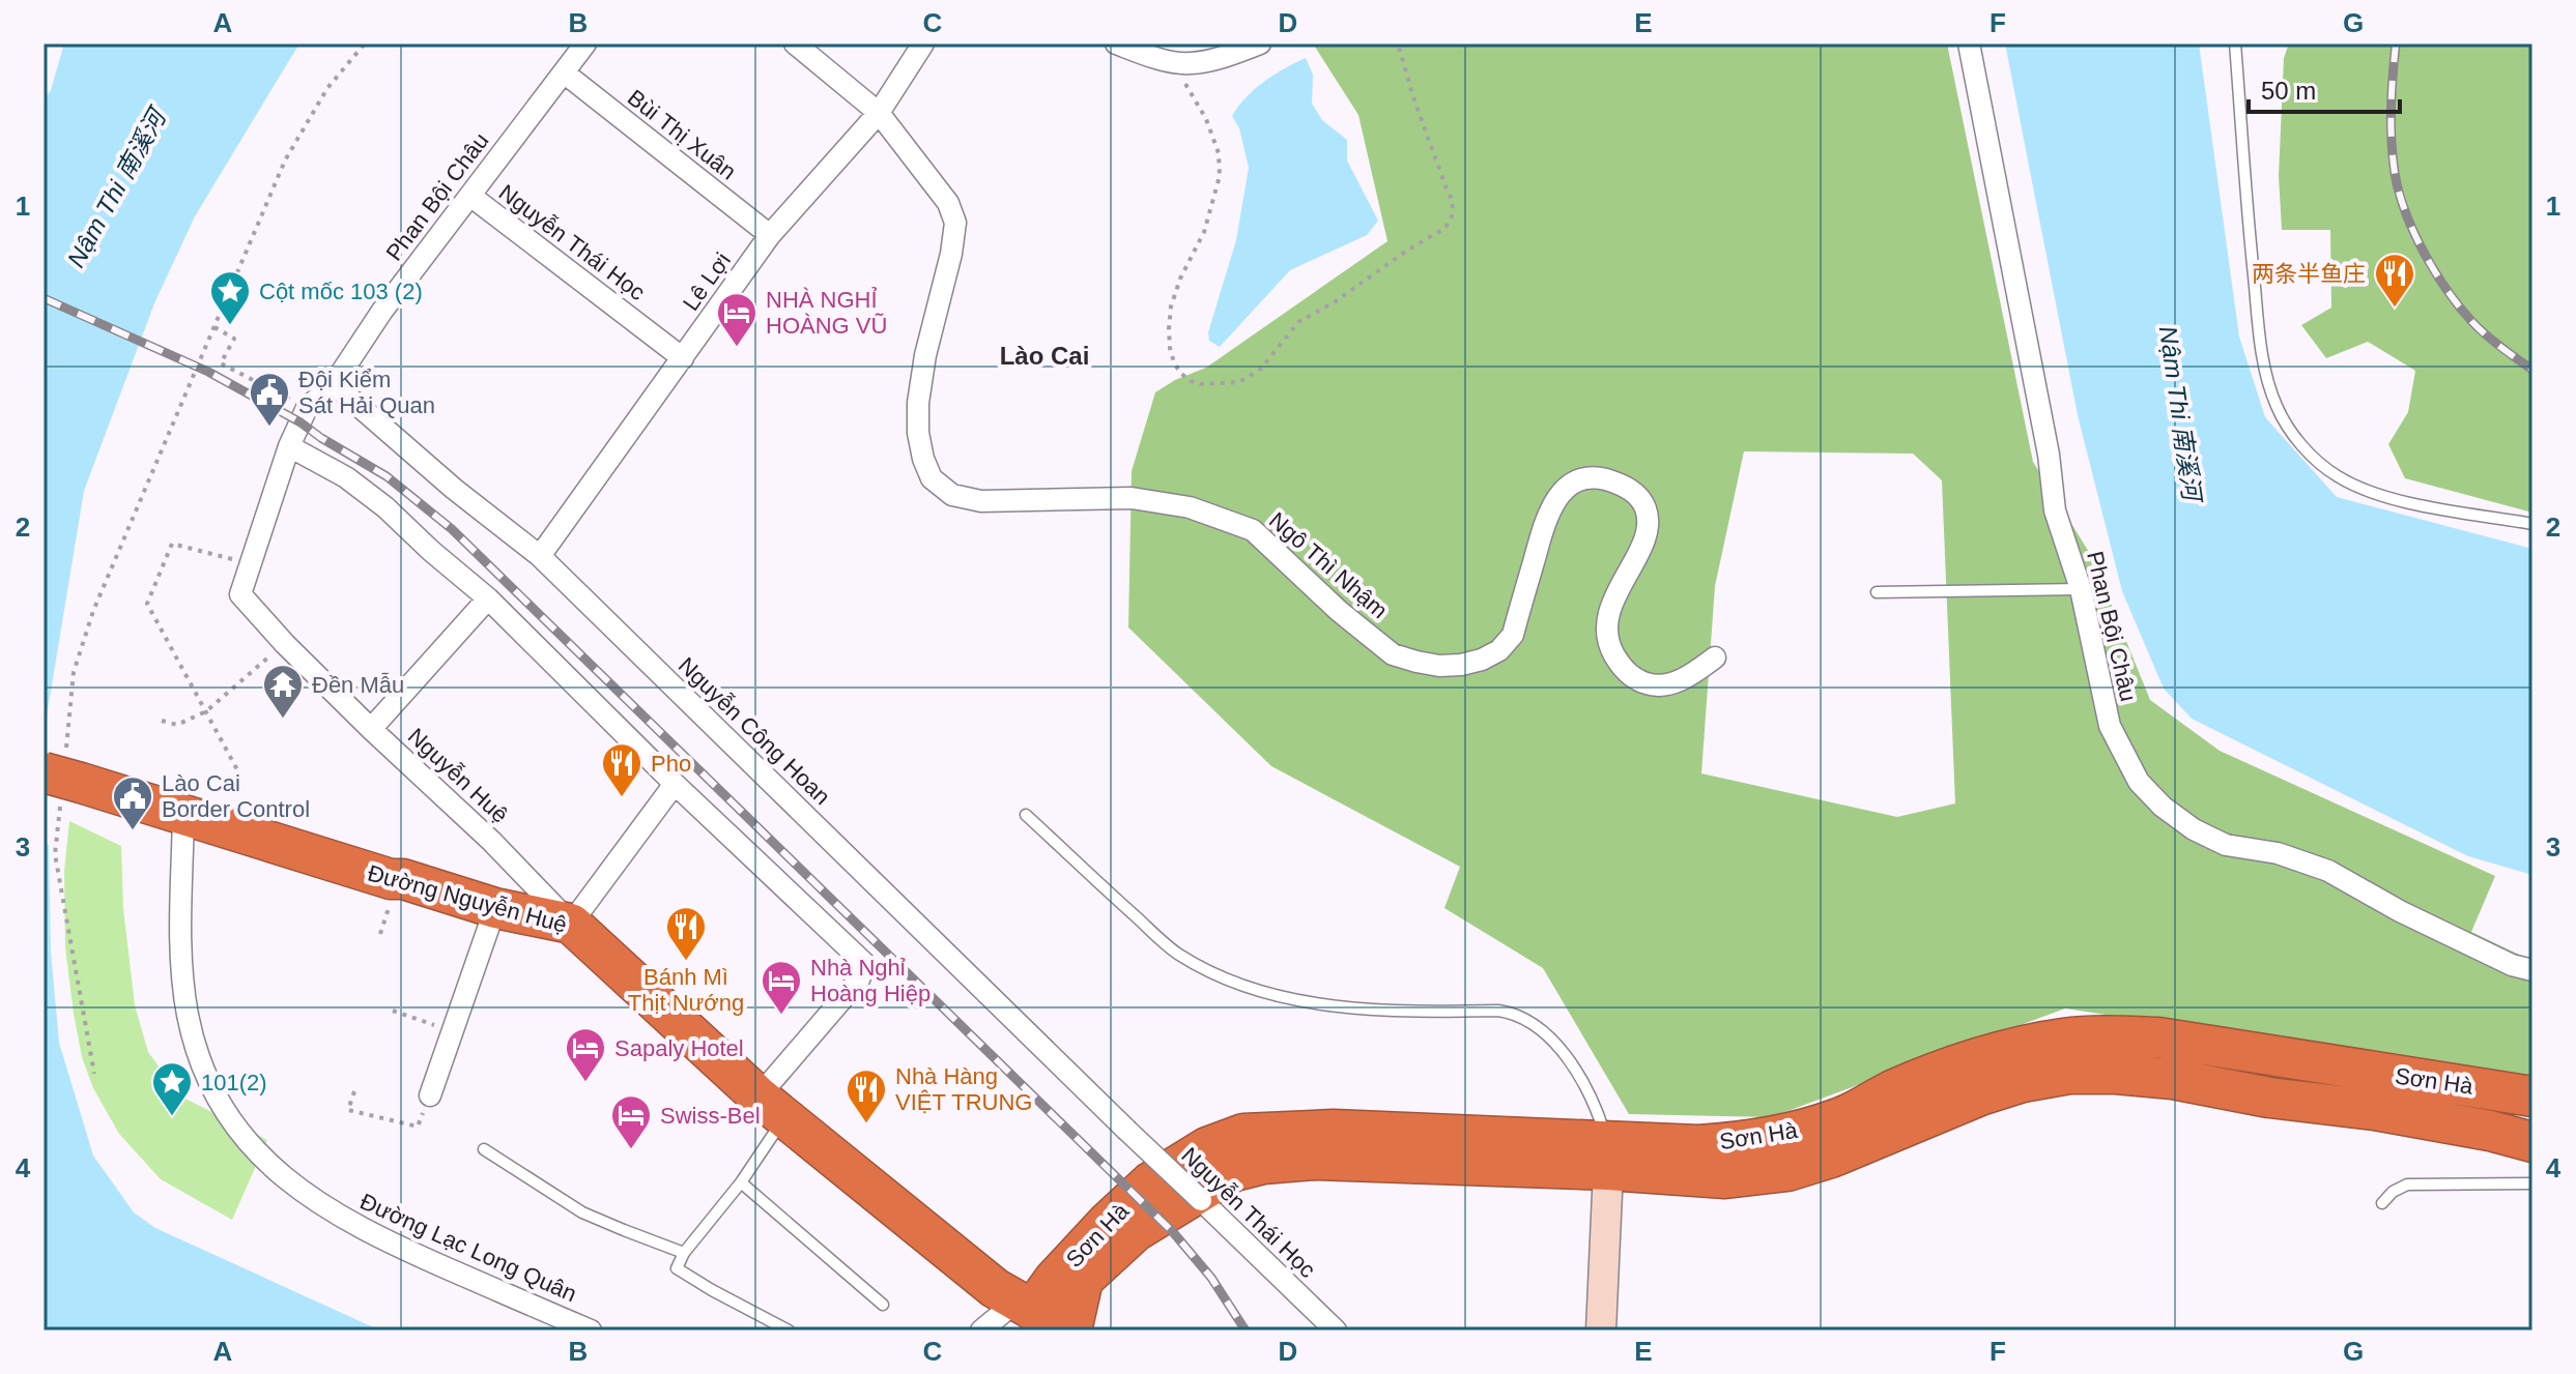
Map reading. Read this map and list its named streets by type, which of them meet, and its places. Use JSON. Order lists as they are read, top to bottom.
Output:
{
  "streets": {
    "highway": ["Đường Nguyễn Huệ", "Sơn Hà"],
    "street": [
      "Bùi Thị Xuân",
      "Phan Bội Châu",
      "Nguyễn Thái Học",
      "Lê Lợi",
      "Ngô Thì Nhậm",
      "Nguyễn Công Hoan",
      "Nguyễn Huệ",
      "Đường Lạc Long Quân"
    ]
  },
  "crossings": [
    ["Bùi Thị Xuân", "Phan Bội Châu"],
    ["Bùi Thị Xuân", "Lê Lợi"],
    ["Phan Bội Châu", "Nguyễn Thái Học"],
    ["Phan Bội Châu", "Nguyễn Công Hoan"],
    ["Nguyễn Thái Học", "Lê Lợi"],
    ["Nguyễn Thái Học", "Nguyễn Công Hoan"],
    ["Lê Lợi", "Ngô Thì Nhậm"],
    ["Lê Lợi", "Nguyễn Công Hoan"],
    ["Nguyễn Huệ", "Đường Nguyễn Huệ"],
    ["Đường Nguyễn Huệ", "Sơn Hà"],
    ["Đường Nguyễn Huệ", "Đường Lạc Long Quân"]
  ],
  "districts": ["Lào Cai"],
  "water": ["Nậm Thi 南溪河"],
  "places": {
    "restaurant": [
      "两条半鱼庄",
      "Pho",
      "Bánh Mì Thịt Nướng",
      "Nhà Hàng VIỆT TRUNG"
    ],
    "place": ["Cột mốc 103 (2)", "101(2)"],
    "hotel": [
      "NHÀ NGHỈ HOÀNG VŨ",
      "Nhà Nghỉ Hoàng Hiệp",
      "Sapaly Hotel",
      "Swiss-Bel"
    ],
    "public building": ["Đội Kiểm Sát Hải Quan", "Lào Cai Border Control"],
    "temple": ["Đền Mẫu"]
  },
  "scale_bar": "50 m",
  "grid": {
    "columns": [
      "A",
      "B",
      "C",
      "D",
      "E",
      "F",
      "G"
    ],
    "rows": [
      "1",
      "2",
      "3",
      "4"
    ]
  }
}
